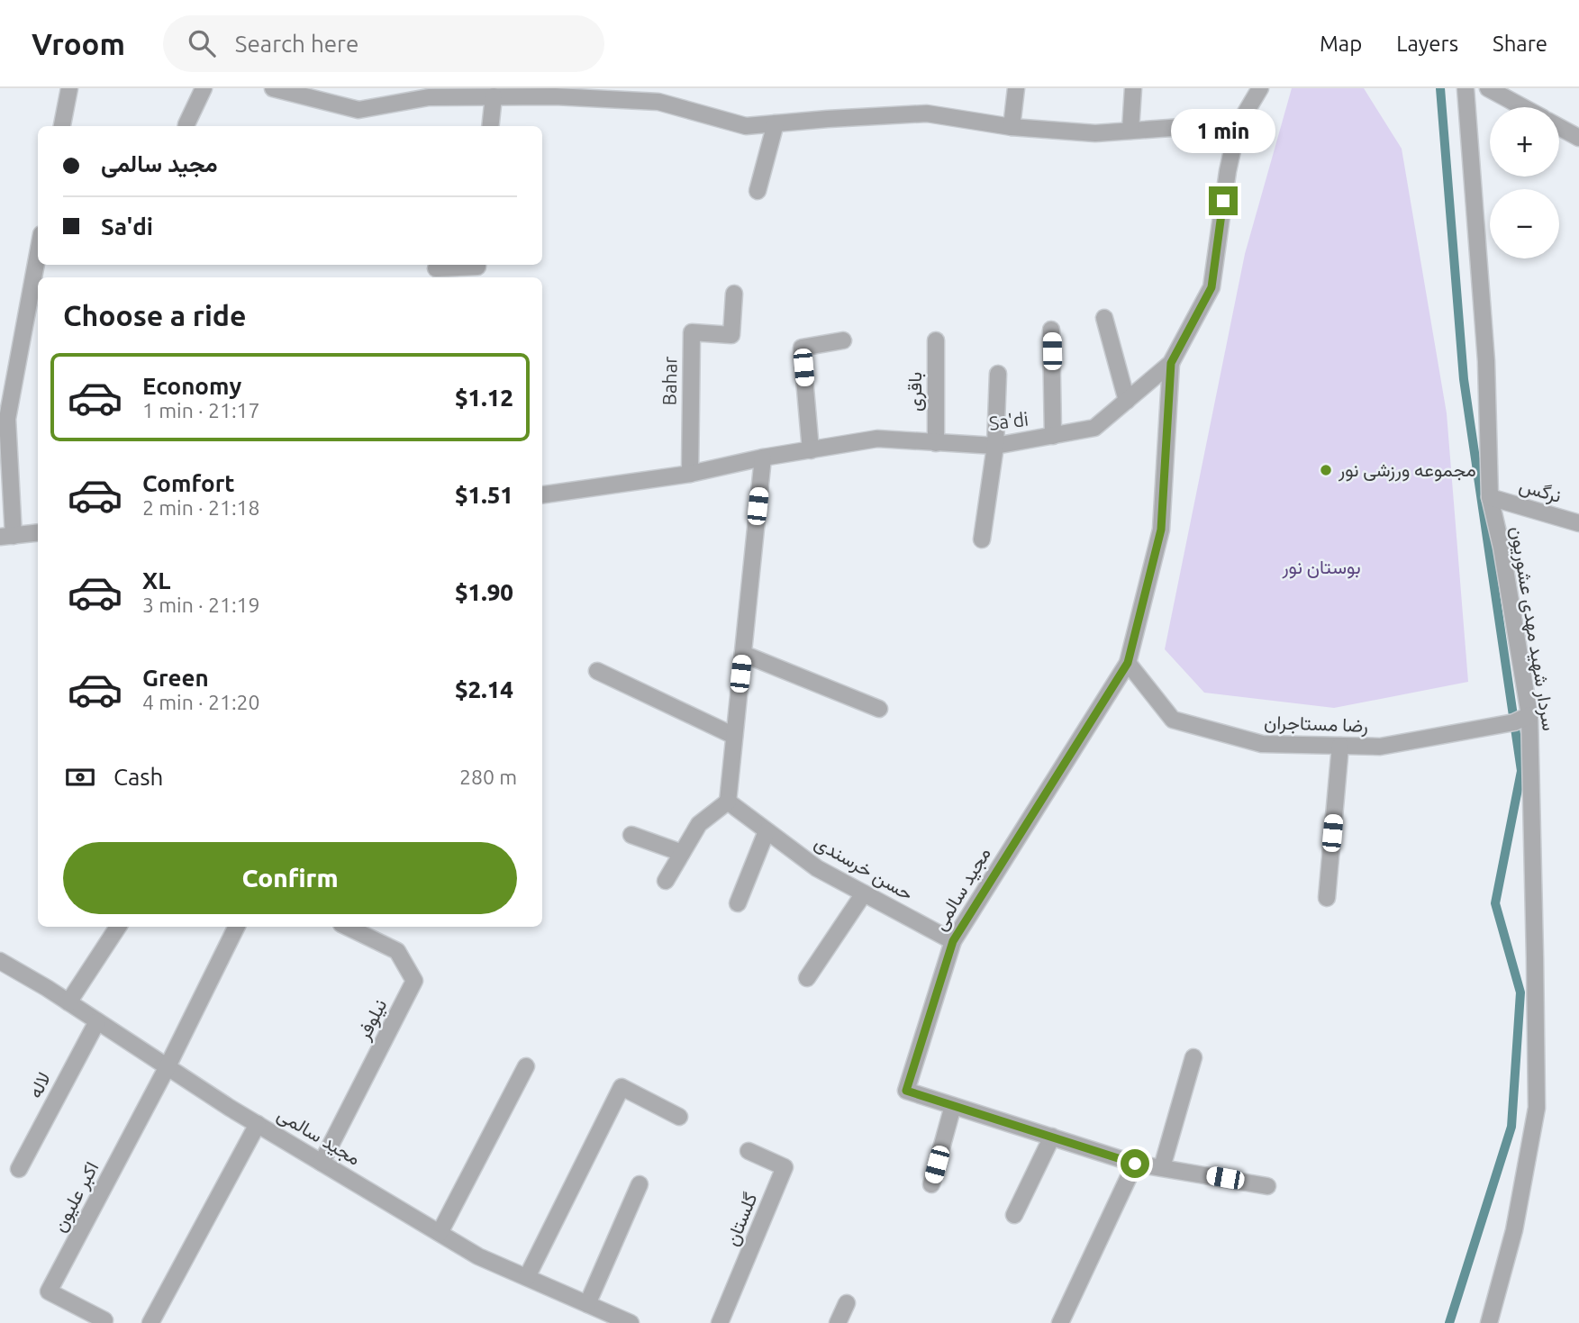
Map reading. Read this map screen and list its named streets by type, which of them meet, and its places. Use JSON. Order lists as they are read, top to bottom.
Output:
{
  "streets": {
    "street": [
      "Bahar",
      "باقری",
      "Sa'di",
      "نرگس",
      "سردار شهید مهدی عشوریون",
      "رضا مستاجران",
      "حسن خرسندی",
      "مجید سالمی",
      "نیلوفر",
      "لاله",
      "اکبر علیون",
      "گلستان"
    ]
  },
  "crossings": [
    ["Bahar", "Sa'di"],
    ["باقری", "Sa'di"],
    ["Sa'di", "مجید سالمی"],
    ["نرگس", "سردار شهید مهدی عشوریون"],
    ["سردار شهید مهدی عشوریون", "رضا مستاجران"],
    ["رضا مستاجران", "مجید سالمی"],
    ["حسن خرسندی", "مجید سالمی"],
    ["مجید سالمی", "نیلوفر"],
    ["مجید سالمی", "لاله"],
    ["مجید سالمی", "اکبر علیون"]
  ],
  "parks": ["بوستان نور"],
  "places": ["مجموعه ورزشی نور"],
  "page": {
    "header": "Vroom",
    "search": "Search here",
    "nav": ["Map", "Layers", "Share"],
    "map_buttons": ["+", "−"],
    "bubble": "1 min",
    "banner": ["مجید سالمی", "Sa'di"],
    "heading": "Choose a ride",
    "list": [
      {
        "name": "Economy",
        "note": "1 min · 21:17",
        "value": "$1.12"
      },
      {
        "name": "Comfort",
        "note": "2 min · 21:18",
        "value": "$1.51"
      },
      {
        "name": "XL",
        "note": "3 min · 21:19",
        "value": "$1.90"
      },
      {
        "name": "Green",
        "note": "4 min · 21:20",
        "value": "$2.14"
      }
    ],
    "pay": ["Cash", "280 m"],
    "buttons": "Confirm"
  }
}
